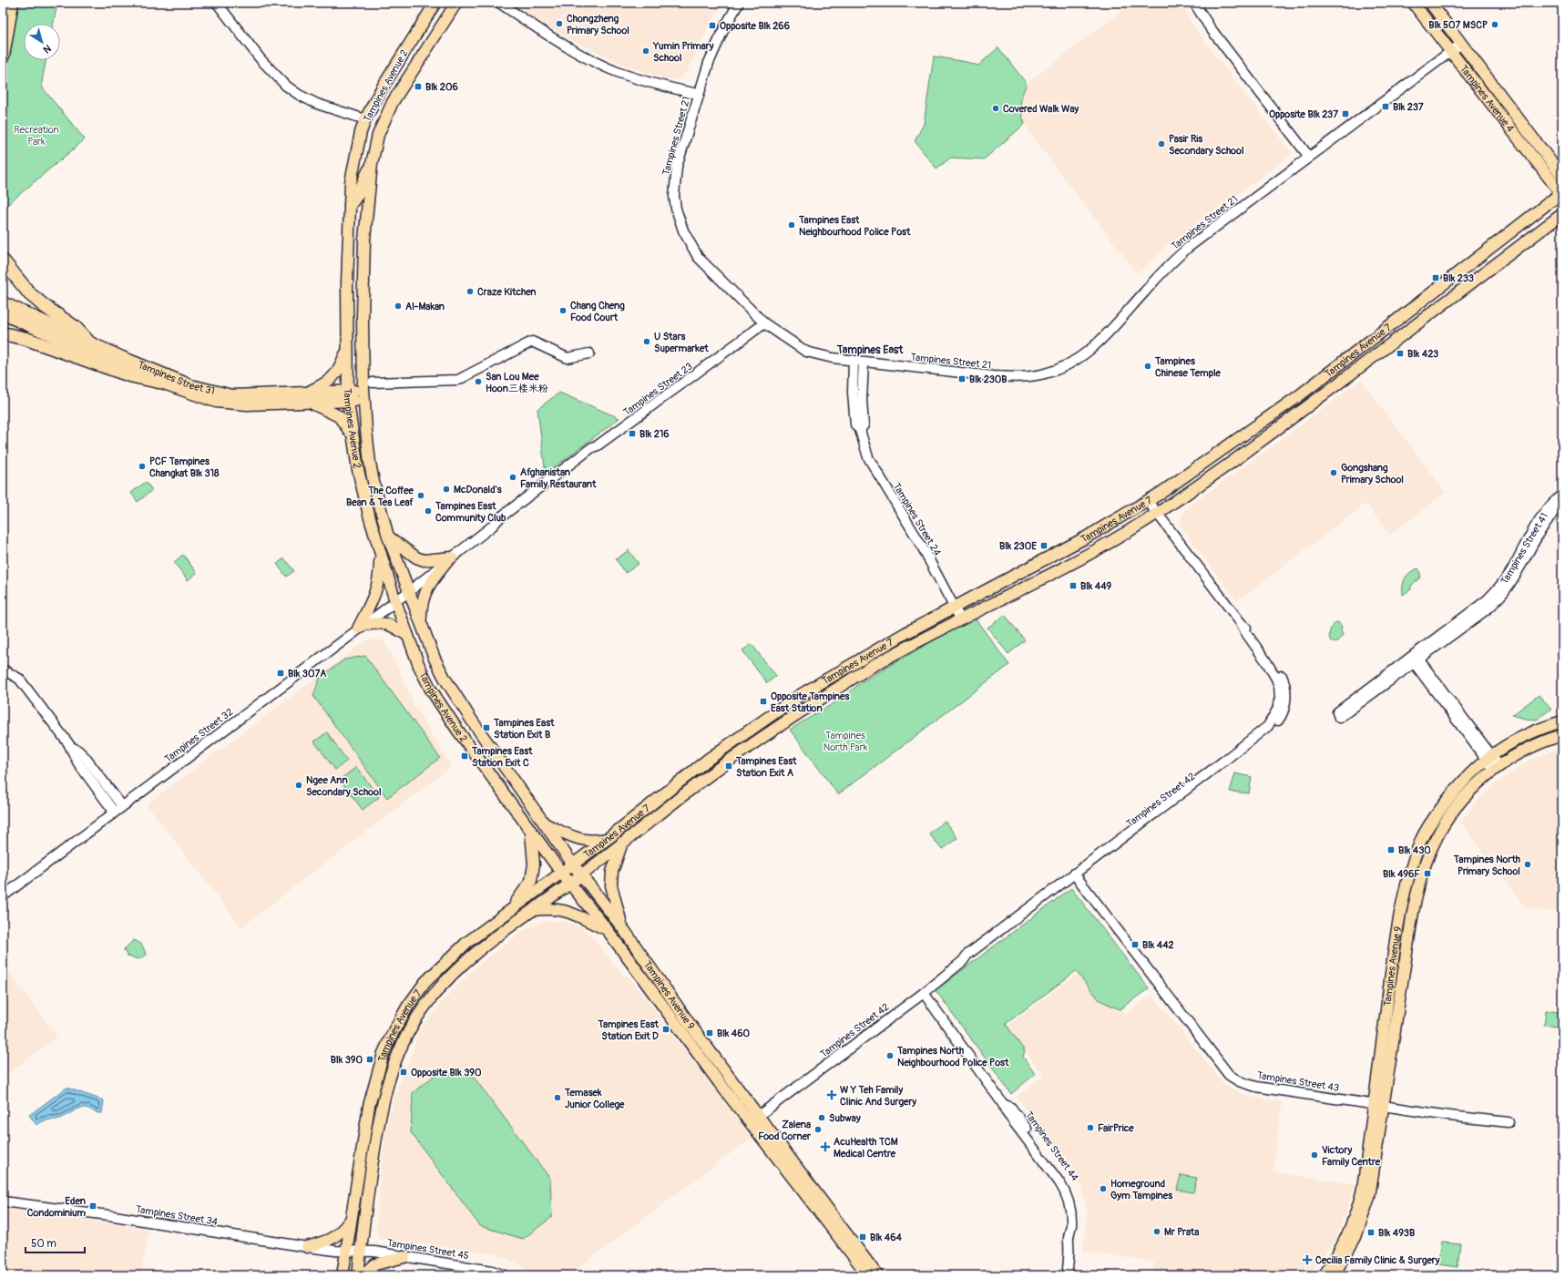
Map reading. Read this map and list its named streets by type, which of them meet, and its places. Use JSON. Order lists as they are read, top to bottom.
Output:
{
  "streets": {
    "main road": [
      "Tampines Avenue 2",
      "Tampines Avenue 4",
      "Tampines Avenue 7",
      "Tampines Street 31",
      "Tampines Avenue 9"
    ],
    "street": [
      "Tampines Street 21",
      "Tampines Street 23",
      "Tampines Street 24",
      "Tampines Street 41",
      "Tampines Street 32",
      "Tampines Street 42",
      "Tampines Street 43",
      "Tampines Street 44",
      "Tampines Street 34",
      "Tampines Street 45"
    ]
  },
  "crossings": [
    ["Tampines Avenue 2", "Tampines Avenue 7"],
    ["Tampines Avenue 2", "Tampines Street 31"],
    ["Tampines Avenue 2", "Tampines Street 23"],
    ["Tampines Avenue 2", "Tampines Street 32"],
    ["Tampines Avenue 2", "Tampines Avenue 9"],
    ["Tampines Avenue 4", "Tampines Street 21"],
    ["Tampines Avenue 4", "Tampines Avenue 7"],
    ["Tampines Street 21", "Tampines Street 23"],
    ["Tampines Street 21", "Tampines Street 24"],
    ["Tampines Avenue 7", "Tampines Street 24"],
    ["Tampines Avenue 7", "Tampines Street 42"],
    ["Tampines Avenue 7", "Tampines Avenue 9"],
    ["Tampines Avenue 7", "Tampines Street 34"],
    ["Tampines Avenue 7", "Tampines Street 45"],
    ["Tampines Street 23", "Tampines Street 32"],
    ["Tampines Street 42", "Tampines Avenue 9"],
    ["Tampines Street 42", "Tampines Street 43"],
    ["Tampines Street 42", "Tampines Street 44"],
    ["Tampines Avenue 9", "Tampines Street 43"],
    ["Tampines Street 34", "Tampines Street 45"]
  ],
  "districts": ["Tampines East"],
  "parks": ["Recreation Park", "Tampines North Park"],
  "places": {
    "other": [
      "Chongzheng Primary School",
      "Blk 507 MSCP",
      "Yumin Primary School",
      "Covered Walk Way",
      "Pasir Ris Secondary School",
      "Tampines East Neighbourhood Police Post",
      "Craze Kitchen",
      "Al-Makan",
      "Chang Cheng Food Court",
      "U Stars Supermarket",
      "Tampines Chinese Temple",
      "San Lou Mee Hoon三楼米粉",
      "PCF Tampines Changkat Blk 318",
      "Gongshang Primary School",
      "Afghanistan Family Restaurant",
      "McDonald's",
      "The Coffee Bean & Tea Leaf",
      "Tampines East Community Club",
      "Ngee Ann Secondary School",
      "Tampines North Primary School",
      "Tampines North Neighbourhood Police Post",
      "Temasek Junior College",
      "Subway",
      "FairPrice",
      "Zalena Food Corner",
      "Victory Family Centre",
      "Homeground Gym Tampines",
      "Mr Prata"
    ],
    "transit": [
      "Opposite Blk 266",
      "Blk 206",
      "Blk 237",
      "Opposite Blk 237",
      "Blk 233",
      "Blk 423",
      "Blk 230B",
      "Blk 216",
      "Blk 230E",
      "Blk 449",
      "Blk 307A",
      "Opposite Tampines East Station",
      "Tampines East Station Exit B",
      "Tampines East Station Exit C",
      "Tampines East Station Exit A",
      "Blk 430",
      "Blk 496F",
      "Blk 442",
      "Tampines East Station Exit D",
      "Blk 460",
      "Blk 390",
      "Opposite Blk 390",
      "Eden Condominium",
      "Blk 493B",
      "Blk 464"
    ],
    "health": ["W Y Teh Family Clinic And Surgery", "AcuHealth TCM Medical Centre", "Cecilia Family Clinic & Surgery"]
  },
  "scale_bar": "50 m",
  "north": "bottom right"
}
